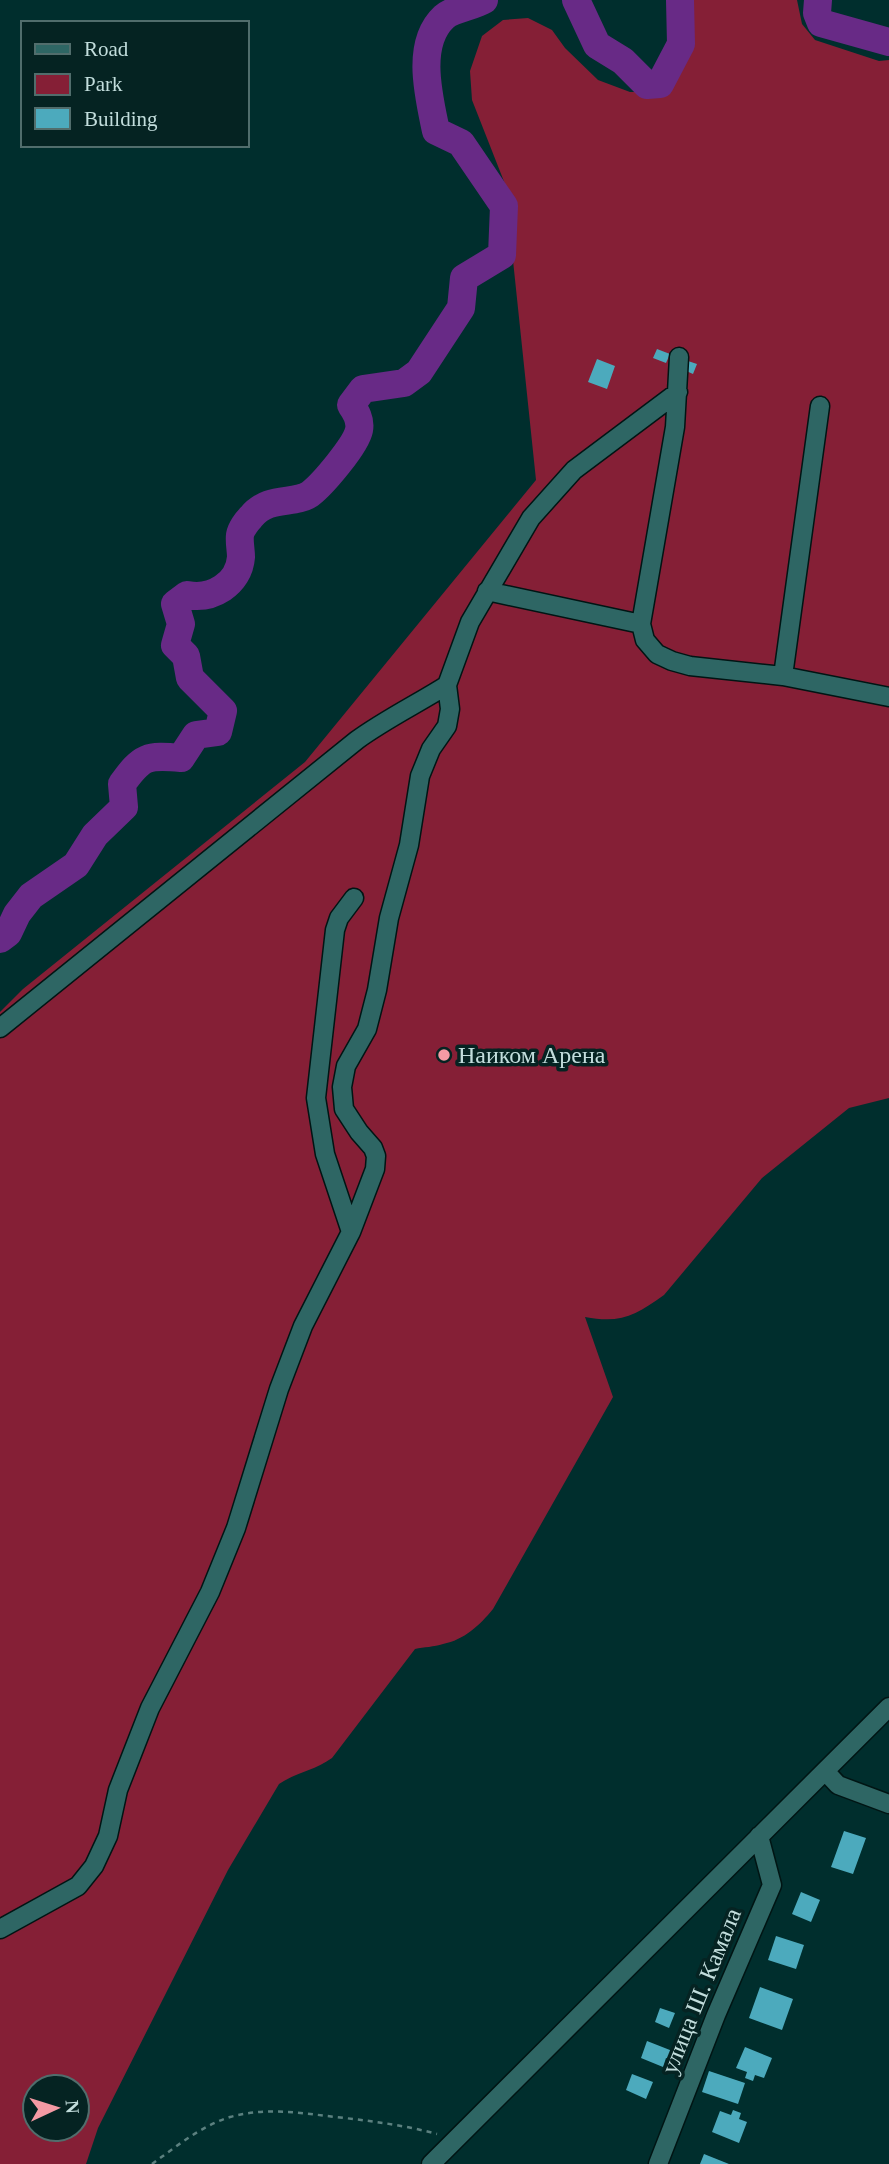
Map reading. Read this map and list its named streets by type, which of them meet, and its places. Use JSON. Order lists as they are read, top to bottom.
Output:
{
  "streets": {
    "street": ["улица Ш. Камала"]
  },
  "places": ["Наиком Арена"],
  "legend": ["Road", "Park", "Building"],
  "north": "right"
}
